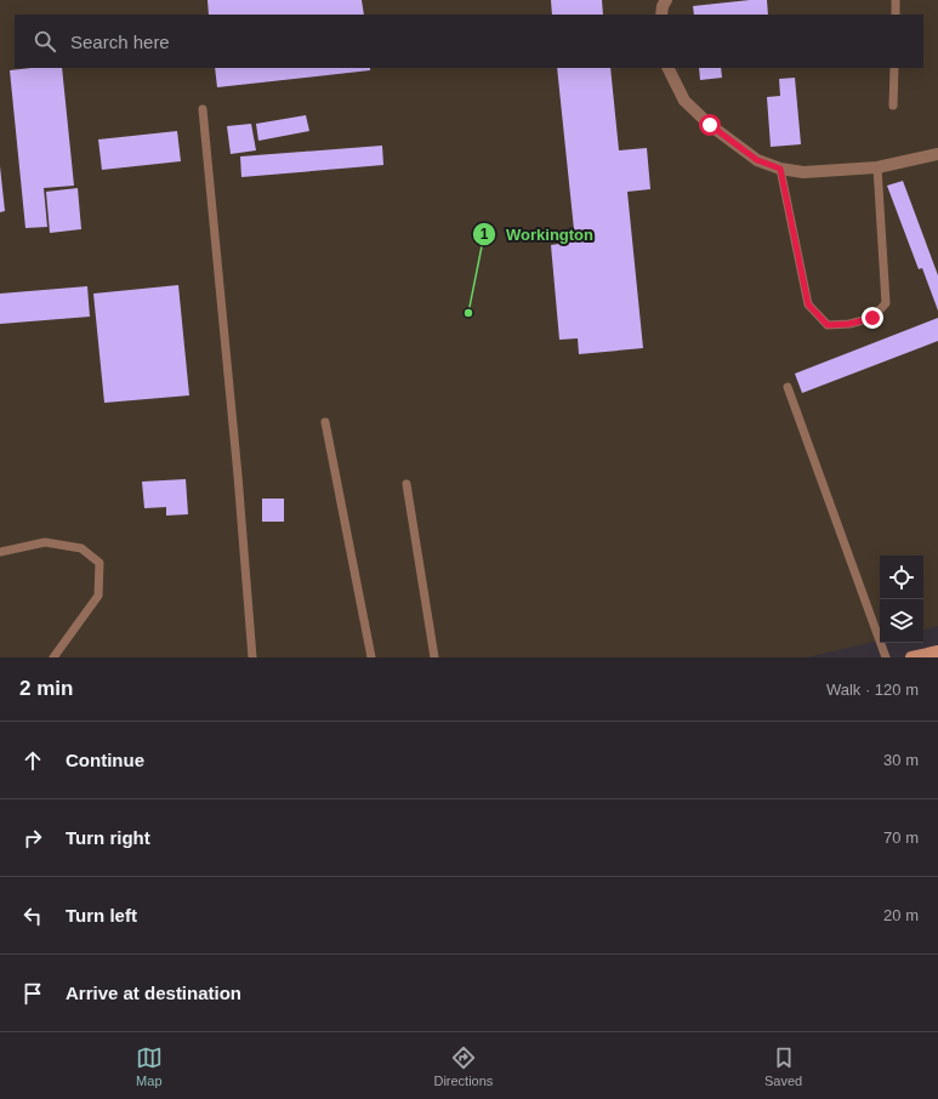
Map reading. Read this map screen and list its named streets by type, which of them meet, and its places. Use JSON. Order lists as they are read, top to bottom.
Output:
{
  "places": ["Workington"],
  "page": {
    "search": "Search here",
    "heading": ["2 min", "Walk · 120 m"],
    "list": [
      ["Continue", "30 m"],
      ["Turn right", "70 m"],
      ["Turn left", "20 m"],
      "Arrive at destination"
    ],
    "nav": ["Map", "Directions", "Saved"]
  }
}
